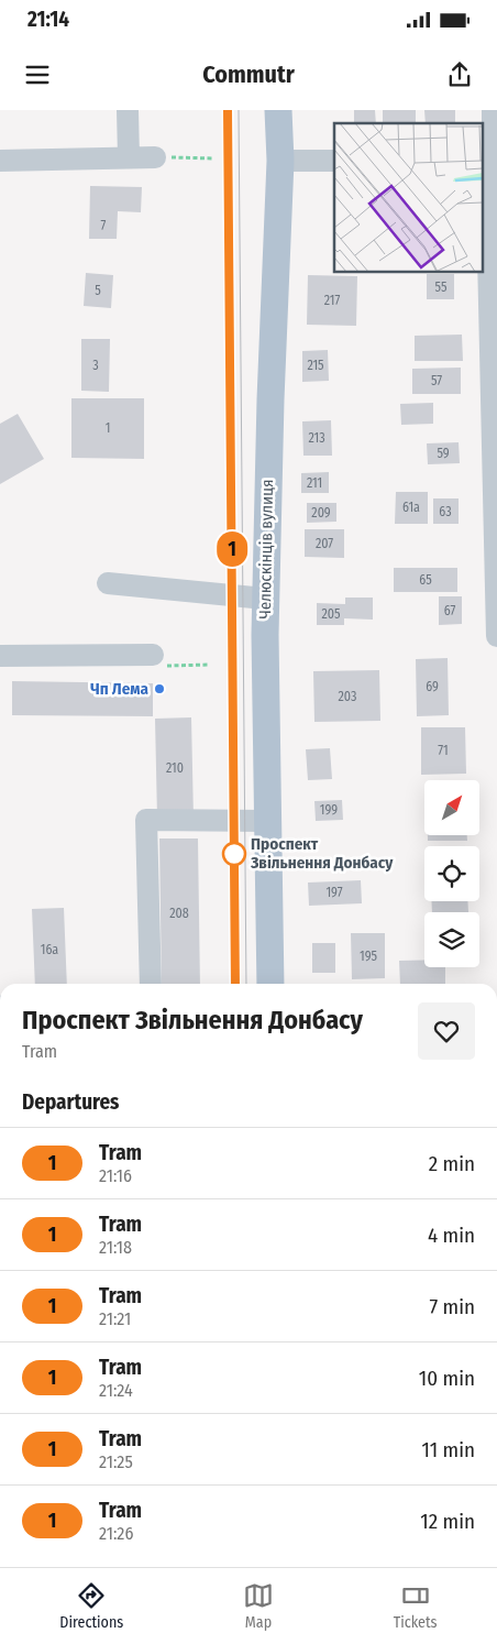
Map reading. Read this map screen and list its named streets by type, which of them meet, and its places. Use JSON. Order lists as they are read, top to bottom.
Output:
{
  "streets": {
    "main road": ["Челюскінців вулиця"]
  },
  "places": ["Чп Лема", "Проспект Звільнення Донбасу"],
  "lines": ["tram line 1"],
  "house_numbers": [
    "7",
    "55",
    "5",
    "217",
    "3",
    "215",
    "57",
    "1",
    "213",
    "59",
    "211",
    "61а",
    "63",
    "209",
    "207",
    "65",
    "67",
    "205",
    "69",
    "203",
    "71",
    "210",
    "199",
    "197",
    "208",
    "16а",
    "195"
  ],
  "north": "top right",
  "page": {
    "status": "21:14",
    "header": "Commutr",
    "on_map": "1",
    "heading": [
      ["Проспект Звільнення Донбасу", "Tram"],
      "Departures"
    ],
    "list": [
      {
        "mark": "1",
        "name": "Tram",
        "note": "21:16",
        "value": "2 min"
      },
      {
        "mark": "1",
        "name": "Tram",
        "note": "21:18",
        "value": "4 min"
      },
      {
        "mark": "1",
        "name": "Tram",
        "note": "21:21",
        "value": "7 min"
      },
      {
        "mark": "1",
        "name": "Tram",
        "note": "21:24",
        "value": "10 min"
      },
      {
        "mark": "1",
        "name": "Tram",
        "note": "21:25",
        "value": "11 min"
      },
      {
        "mark": "1",
        "name": "Tram",
        "note": "21:26",
        "value": "12 min"
      }
    ],
    "tabs": ["Directions", "Map", "Tickets"]
  }
}
